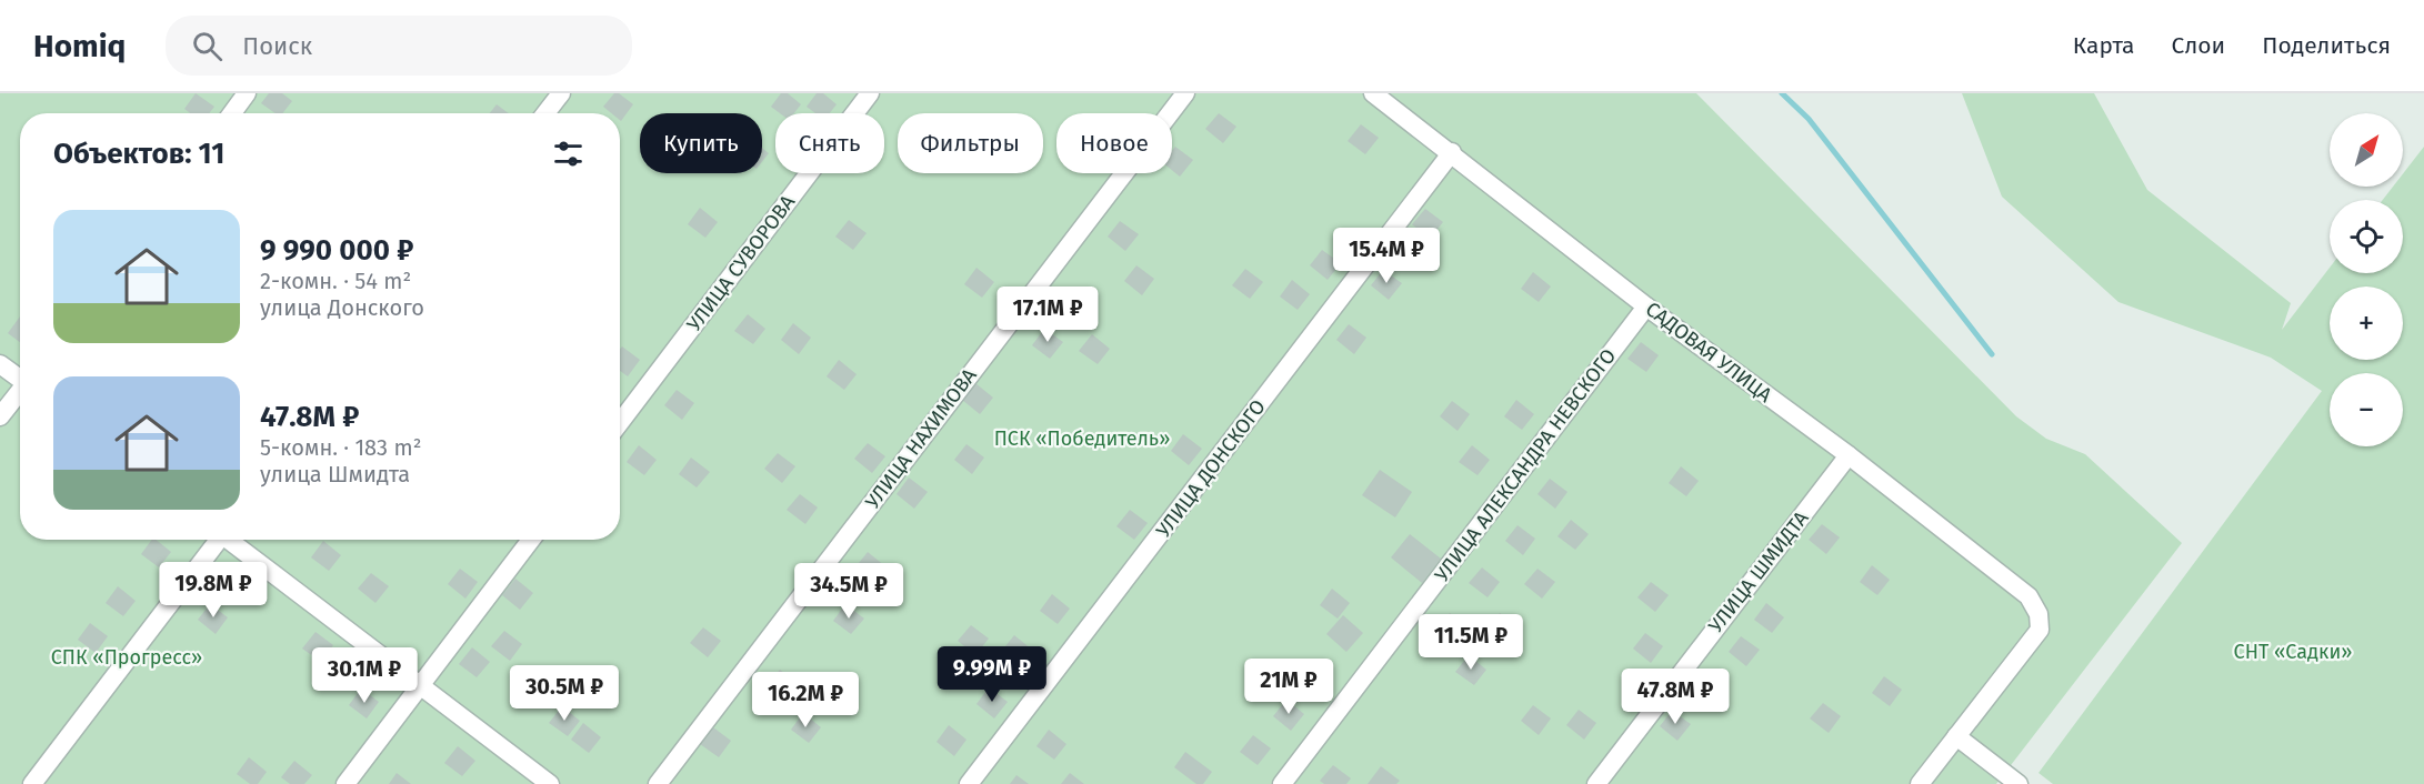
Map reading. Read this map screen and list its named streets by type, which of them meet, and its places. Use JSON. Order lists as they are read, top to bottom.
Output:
{
  "streets": {
    "street": [
      "УЛИЦА СУВОРОВА",
      "САДОВАЯ УЛИЦА",
      "УЛИЦА НАХИМОВА",
      "УЛИЦА АЛЕКСАНДРА НЕВСКОГО",
      "УЛИЦА ДОНСКОГО",
      "УЛИЦА ШМИДТА"
    ]
  },
  "crossings": [
    ["САДОВАЯ УЛИЦА", "УЛИЦА АЛЕКСАНДРА НЕВСКОГО"],
    ["САДОВАЯ УЛИЦА", "УЛИЦА ДОНСКОГО"],
    ["САДОВАЯ УЛИЦА", "УЛИЦА ШМИДТА"]
  ],
  "parks": ["ПСК «Победитель»", "СНТ «Садки»", "СПК «Прогресс»"],
  "north": "top right",
  "page": {
    "header": "Homiq",
    "search": "Поиск",
    "nav": ["Карта", "Слои", "Поделиться"],
    "map_buttons": ["+", "−"],
    "chip": [
      "Купить",
      "Снять",
      "Фильтры",
      "Новое"
    ],
    "heading": "Объектов: 11",
    "list": [
      {
        "name": "9 990 000 ₽",
        "note": "2-комн. · 54 m² · улица Донского"
      },
      {
        "name": "47.8M ₽",
        "note": "5-комн. · 183 m² · улица Шмидта"
      }
    ],
    "price": [
      "15.4M ₽",
      "17.1M ₽",
      "19.8M ₽",
      "34.5M ₽",
      "11.5M ₽",
      "9.99M ₽",
      "30.1M ₽",
      "21M ₽",
      "30.5M ₽",
      "47.8M ₽",
      "16.2M ₽"
    ]
  }
}
